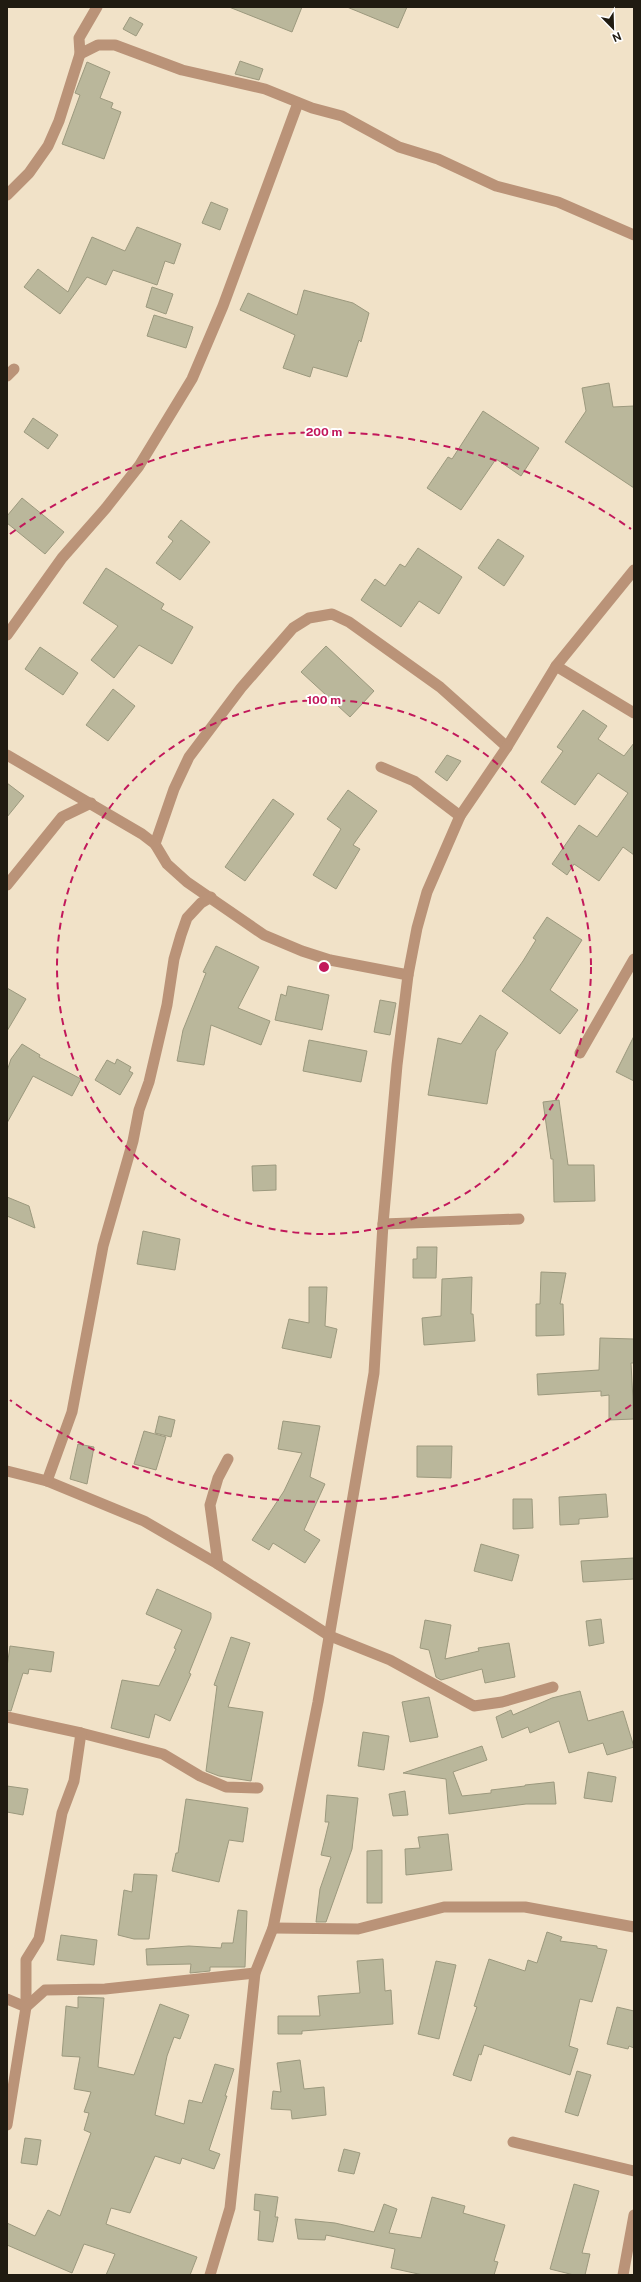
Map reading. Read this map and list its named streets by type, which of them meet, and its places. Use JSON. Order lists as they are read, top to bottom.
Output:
{
  "north": "bottom right",
  "rings": ["200 m", "100 m"]
}
